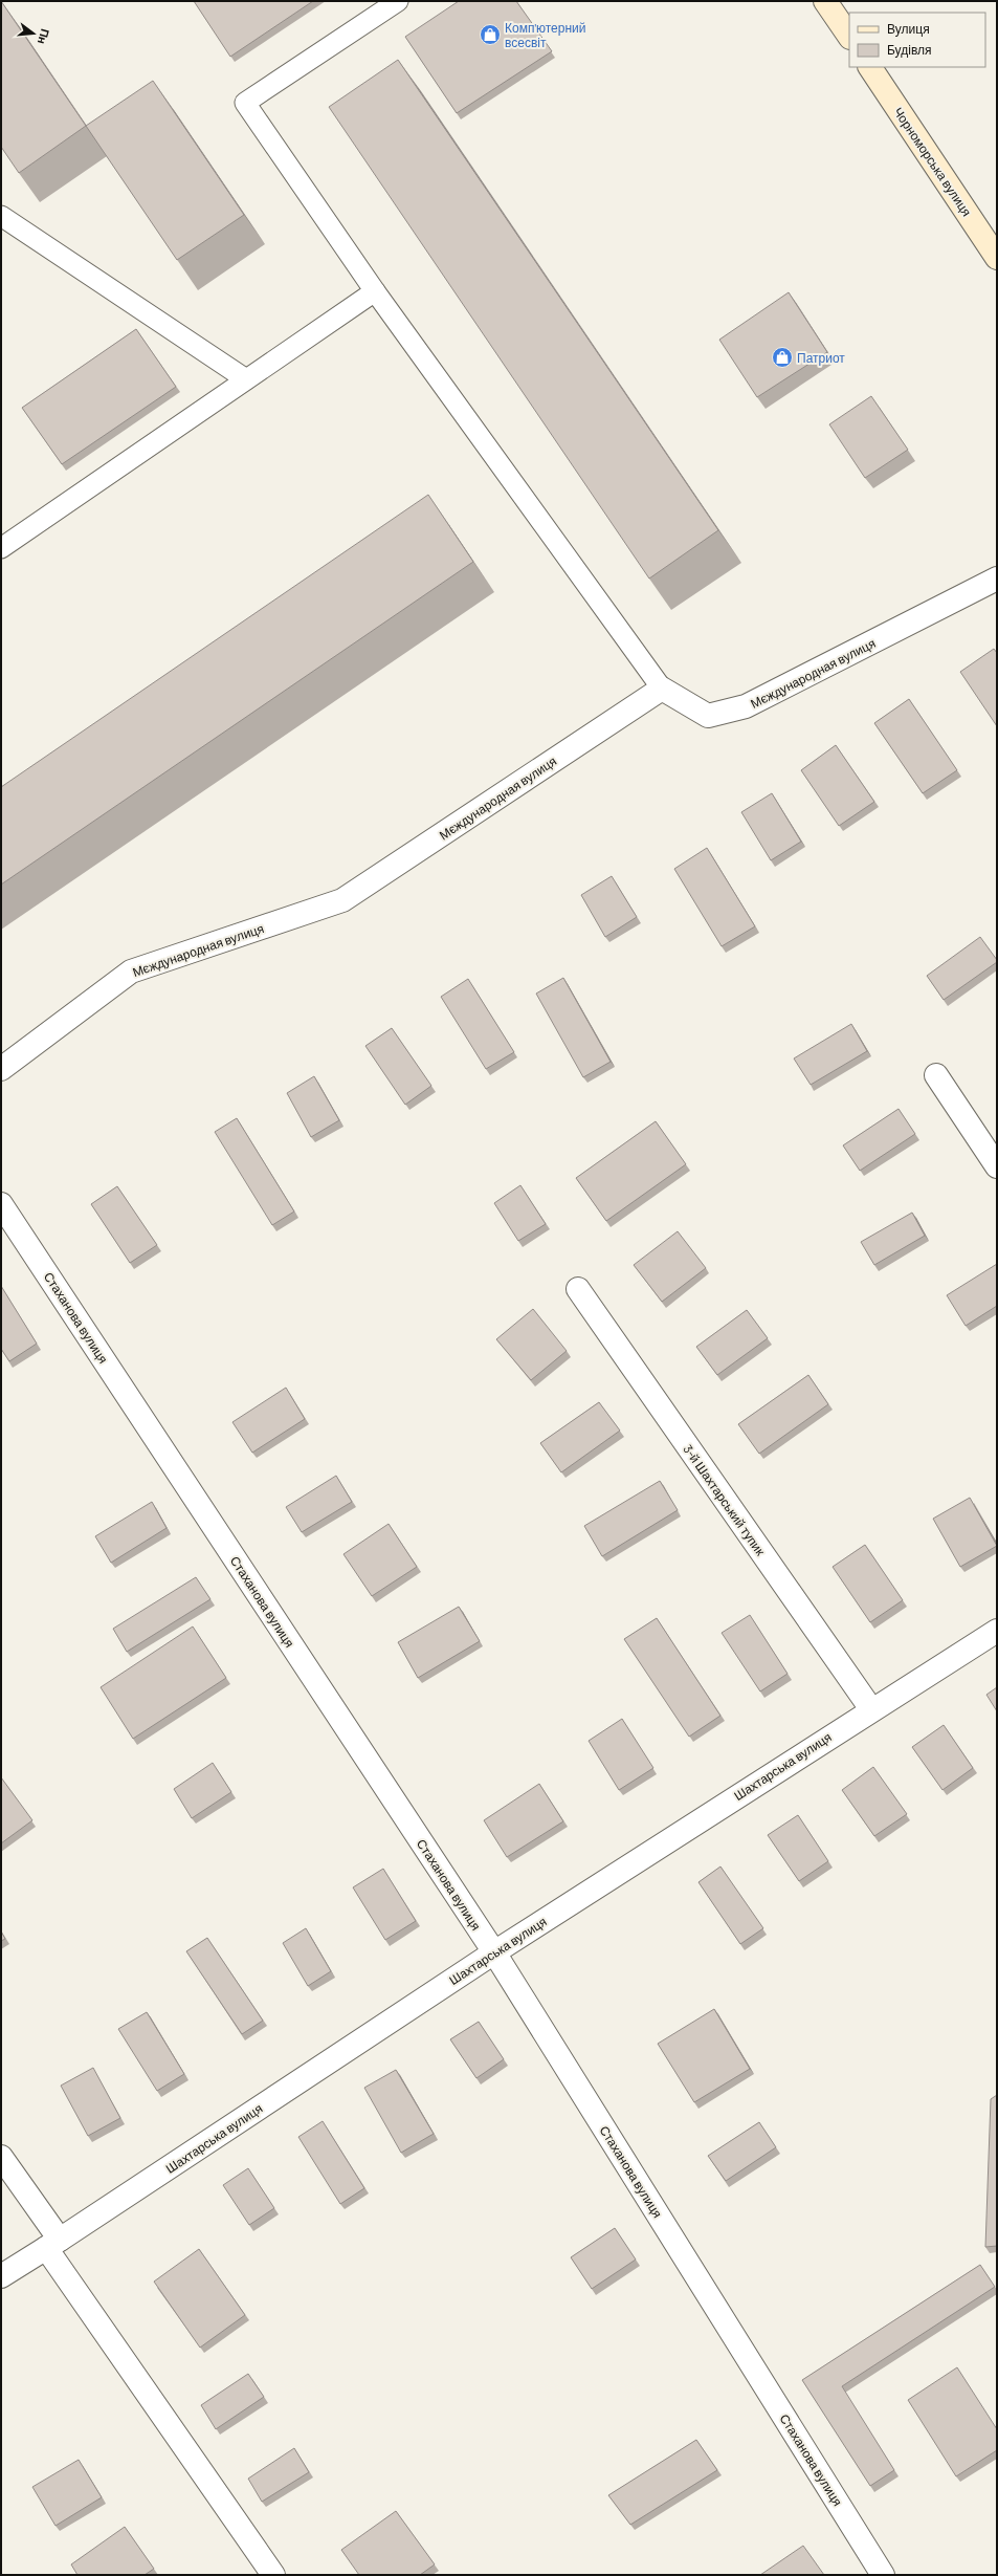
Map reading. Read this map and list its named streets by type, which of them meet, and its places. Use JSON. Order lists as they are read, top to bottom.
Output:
{
  "streets": {
    "street": [
      "Чорноморська вулиця",
      "Мєждународная вулиця",
      "Стаханова вулиця",
      "3-й Шахтарський тупик",
      "Шахтарська вулиця"
    ]
  },
  "crossings": [
    ["Стаханова вулиця", "Шахтарська вулиця"],
    ["3-й Шахтарський тупик", "Шахтарська вулиця"]
  ],
  "places": {
    "shop": ["Комп'ютерний всесвіт", "Патриот"]
  },
  "legend": ["Вулиця", "Будівля"],
  "north": "right"
}
